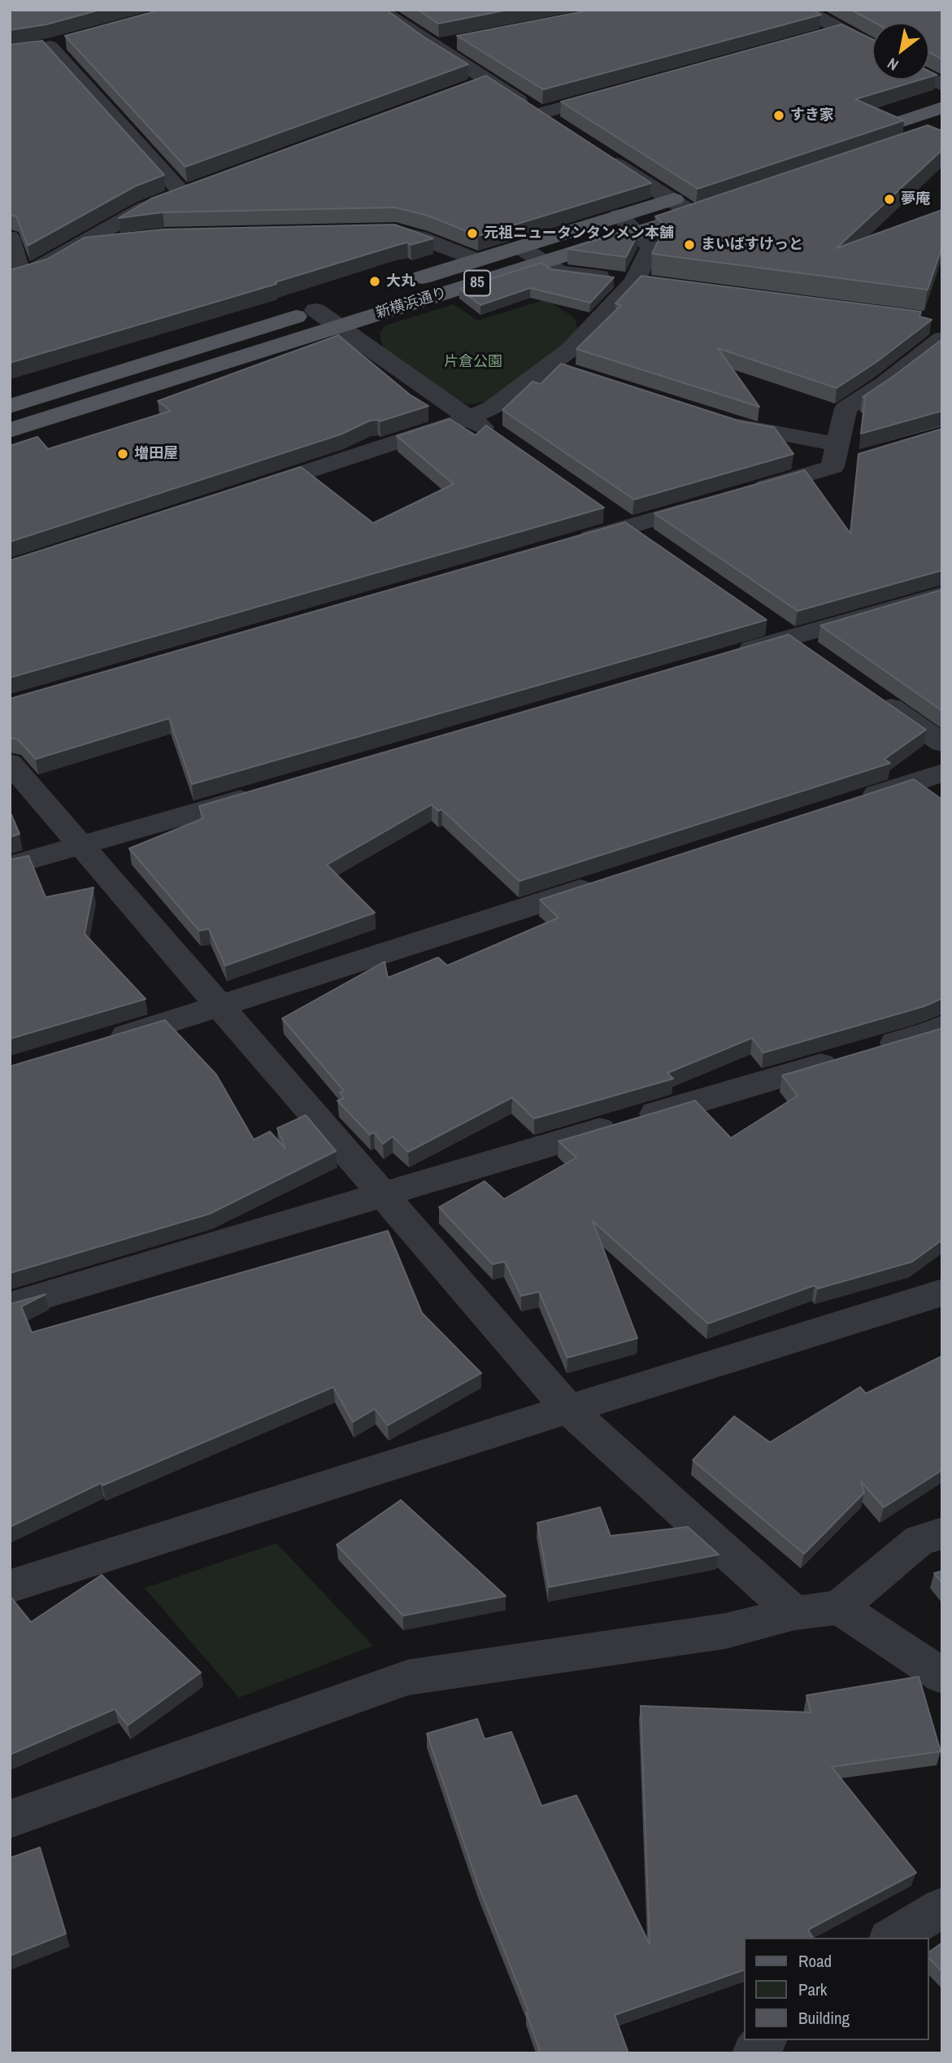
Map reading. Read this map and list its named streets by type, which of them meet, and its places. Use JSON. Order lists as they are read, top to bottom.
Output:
{
  "streets": {
    "main road": ["85", "新横浜通り"]
  },
  "parks": ["片倉公園"],
  "places": [
    "すき家",
    "夢庵",
    "元祖ニュータンタンメン本舗",
    "まいばすけっと",
    "大丸",
    "増田屋"
  ],
  "legend": ["Road", "Park", "Building"],
  "north": "bottom left"
}
